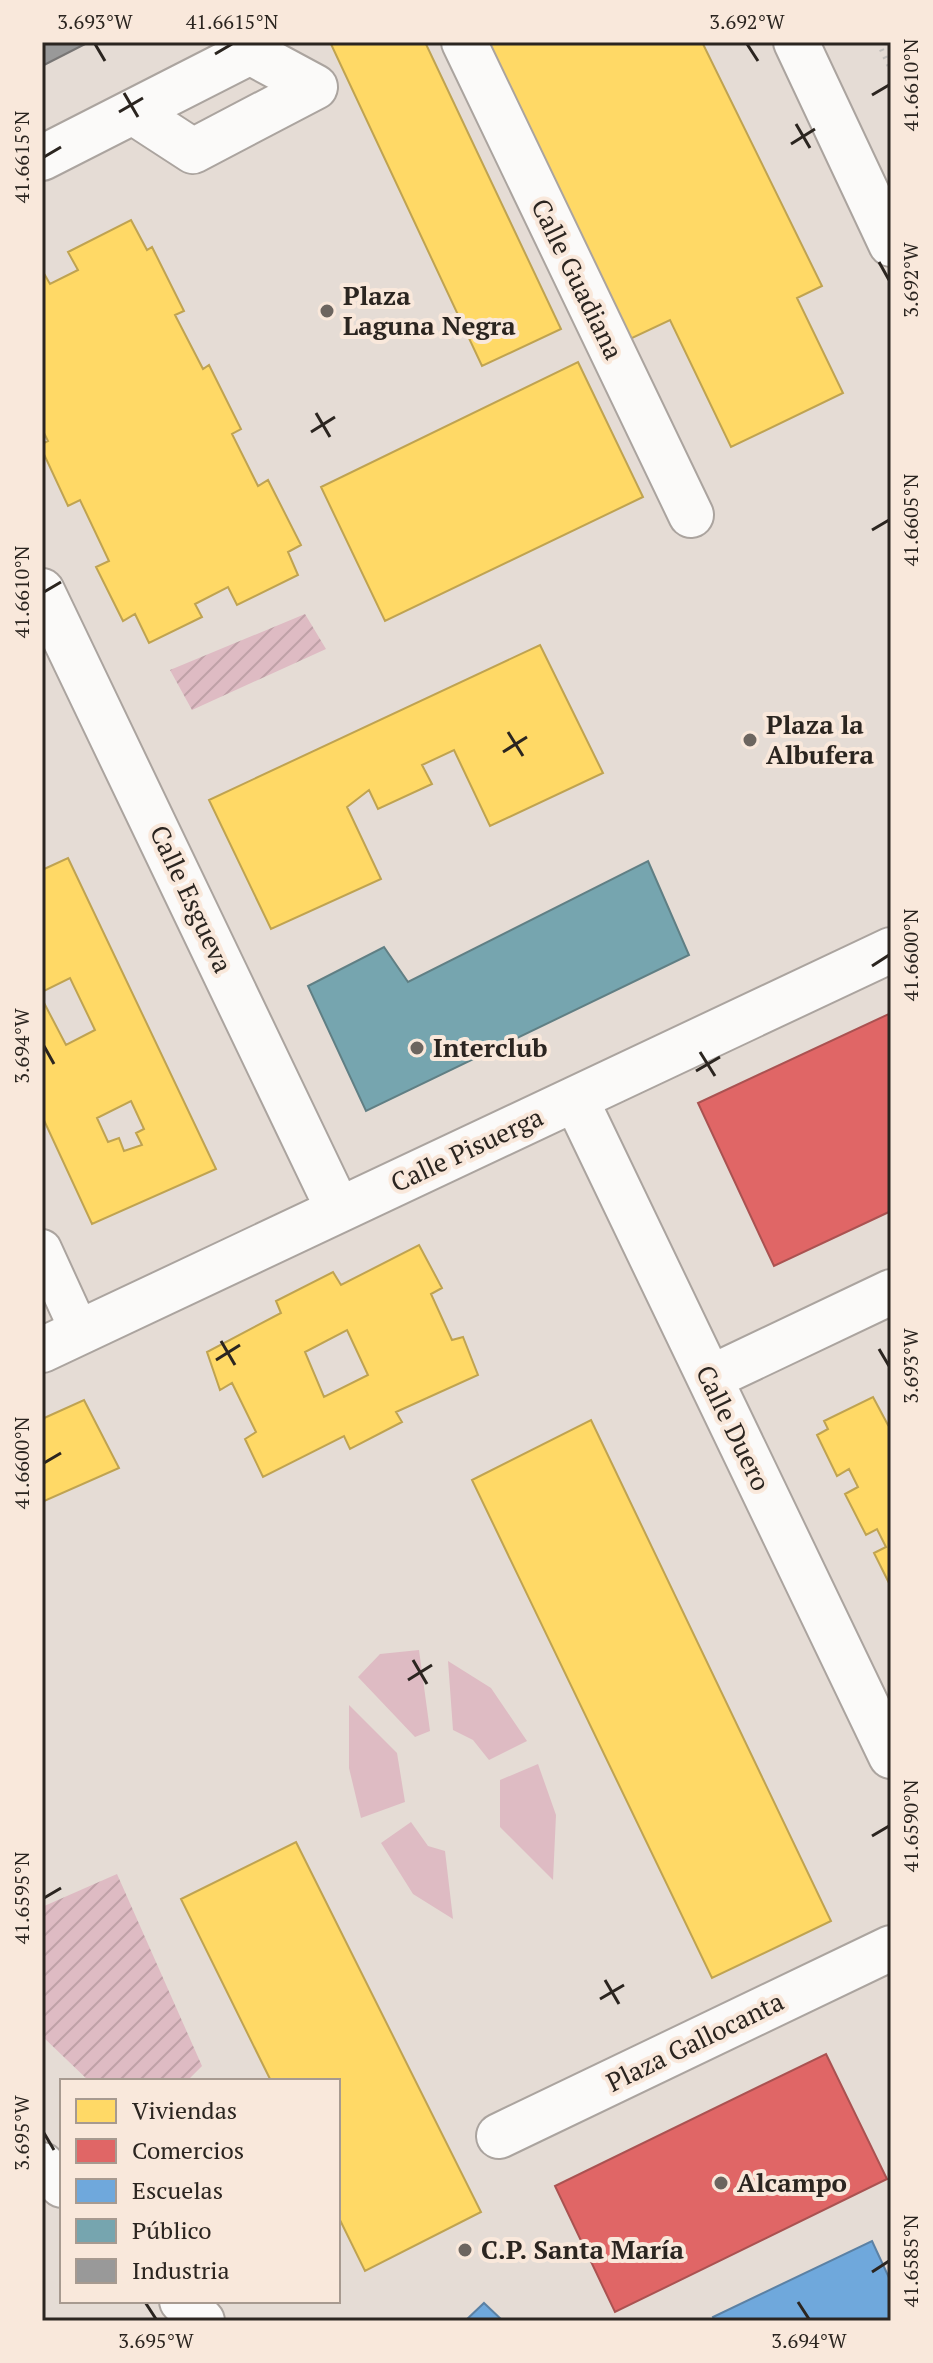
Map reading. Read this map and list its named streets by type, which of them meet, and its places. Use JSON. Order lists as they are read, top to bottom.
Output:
{
  "streets": {
    "street": [
      "Calle Guadiana",
      "Calle Esgueva",
      "Calle Pisuerga",
      "Calle Duero",
      "Plaza Gallocanta"
    ]
  },
  "crossings": [
    ["Calle Esgueva", "Calle Pisuerga"],
    ["Calle Pisuerga", "Calle Duero"]
  ],
  "places": [
    "Plaza Laguna Negra",
    "Plaza la Albufera",
    "Interclub",
    "Alcampo",
    "C.P. Santa María"
  ],
  "legend": [
    "Viviendas",
    "Comercios",
    "Escuelas",
    "Público",
    "Industria"
  ],
  "coordinates": [
    "3.693°W",
    "41.6615°N",
    "3.692°W",
    "41.6610°N",
    "41.6605°N",
    "41.6600°N",
    "3.694°W",
    "41.6590°N",
    "41.6595°N",
    "3.695°W",
    "41.6585°N"
  ]
}
